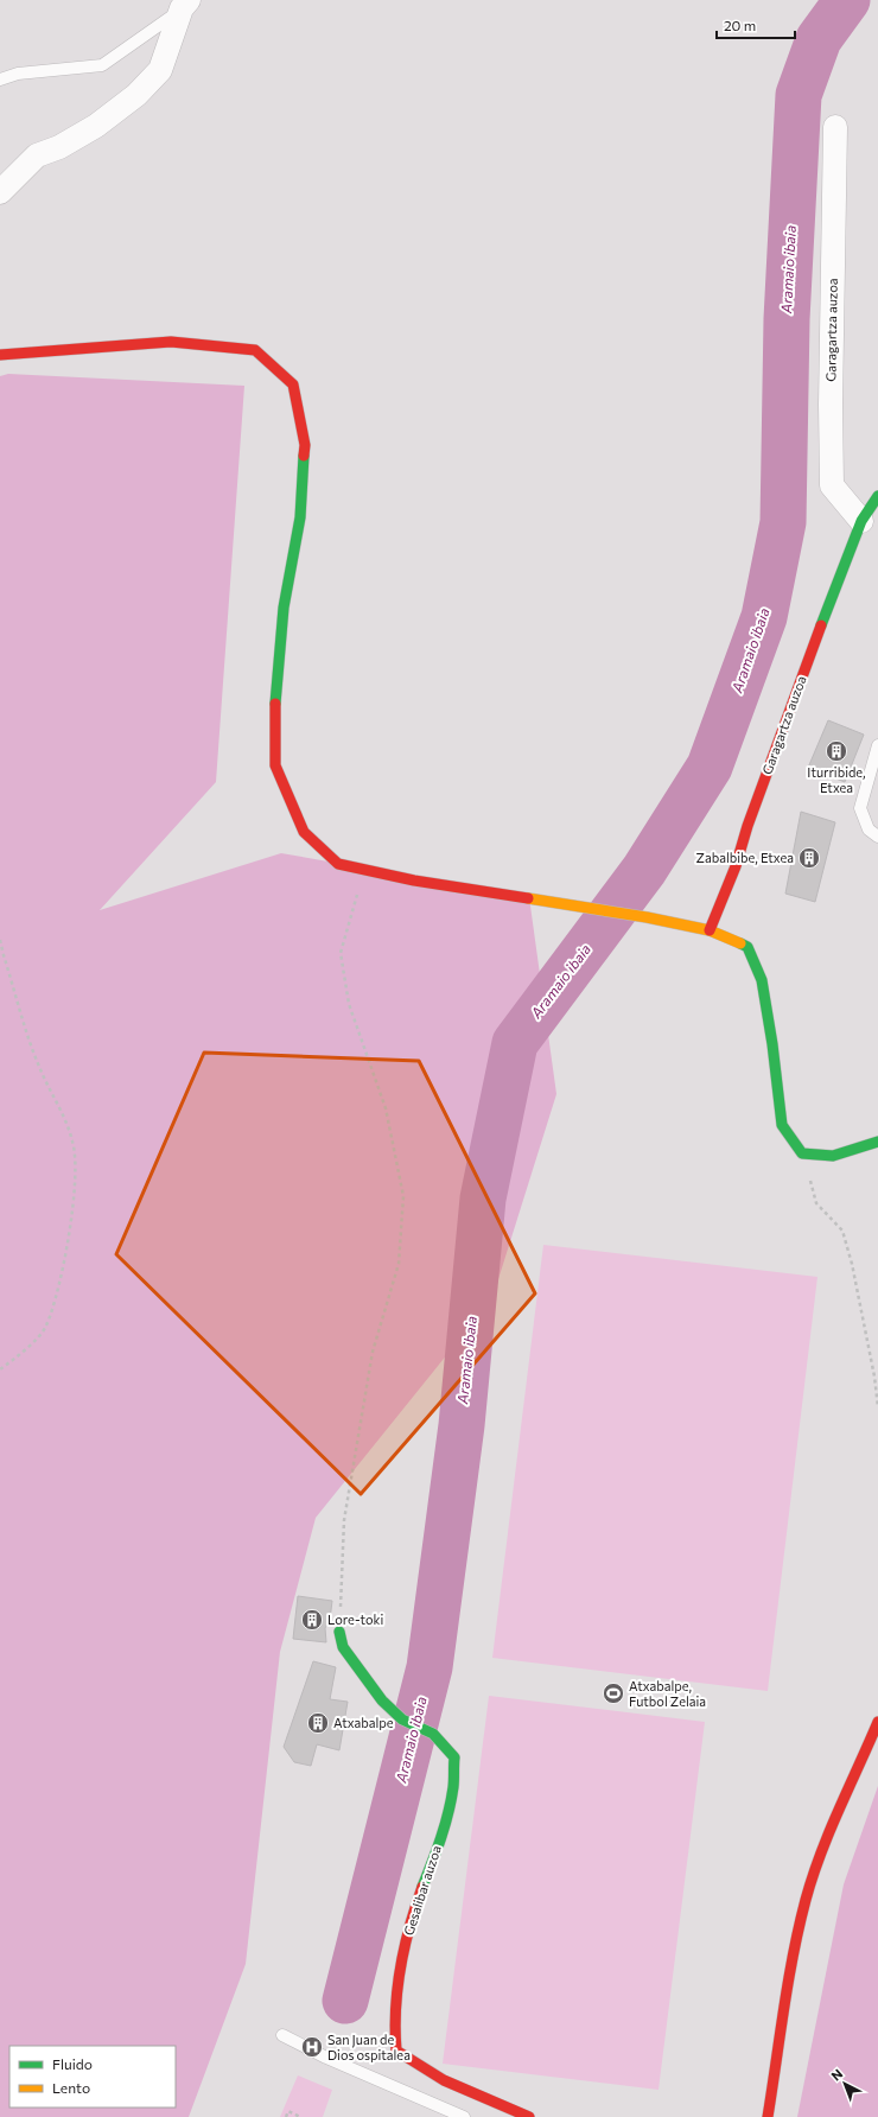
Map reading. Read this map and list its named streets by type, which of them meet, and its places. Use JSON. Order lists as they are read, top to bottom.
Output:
{
  "streets": {
    "street": ["Garagartza auzoa", "Gesalibar auzoa"]
  },
  "water": ["Aramaio ibaia"],
  "places": {
    "building": [
      "Iturribide, Etxea",
      "Zabalbibe, Etxea",
      "Lore-toki",
      "Atxabalpe"
    ],
    "sports": ["Atxabalpe, Futbol Zelaia"],
    "hospital": ["San Juan de Dios ospitalea"]
  },
  "legend": ["Fluido", "Lento"],
  "scale_bar": "20 m",
  "north": "top left"
}
